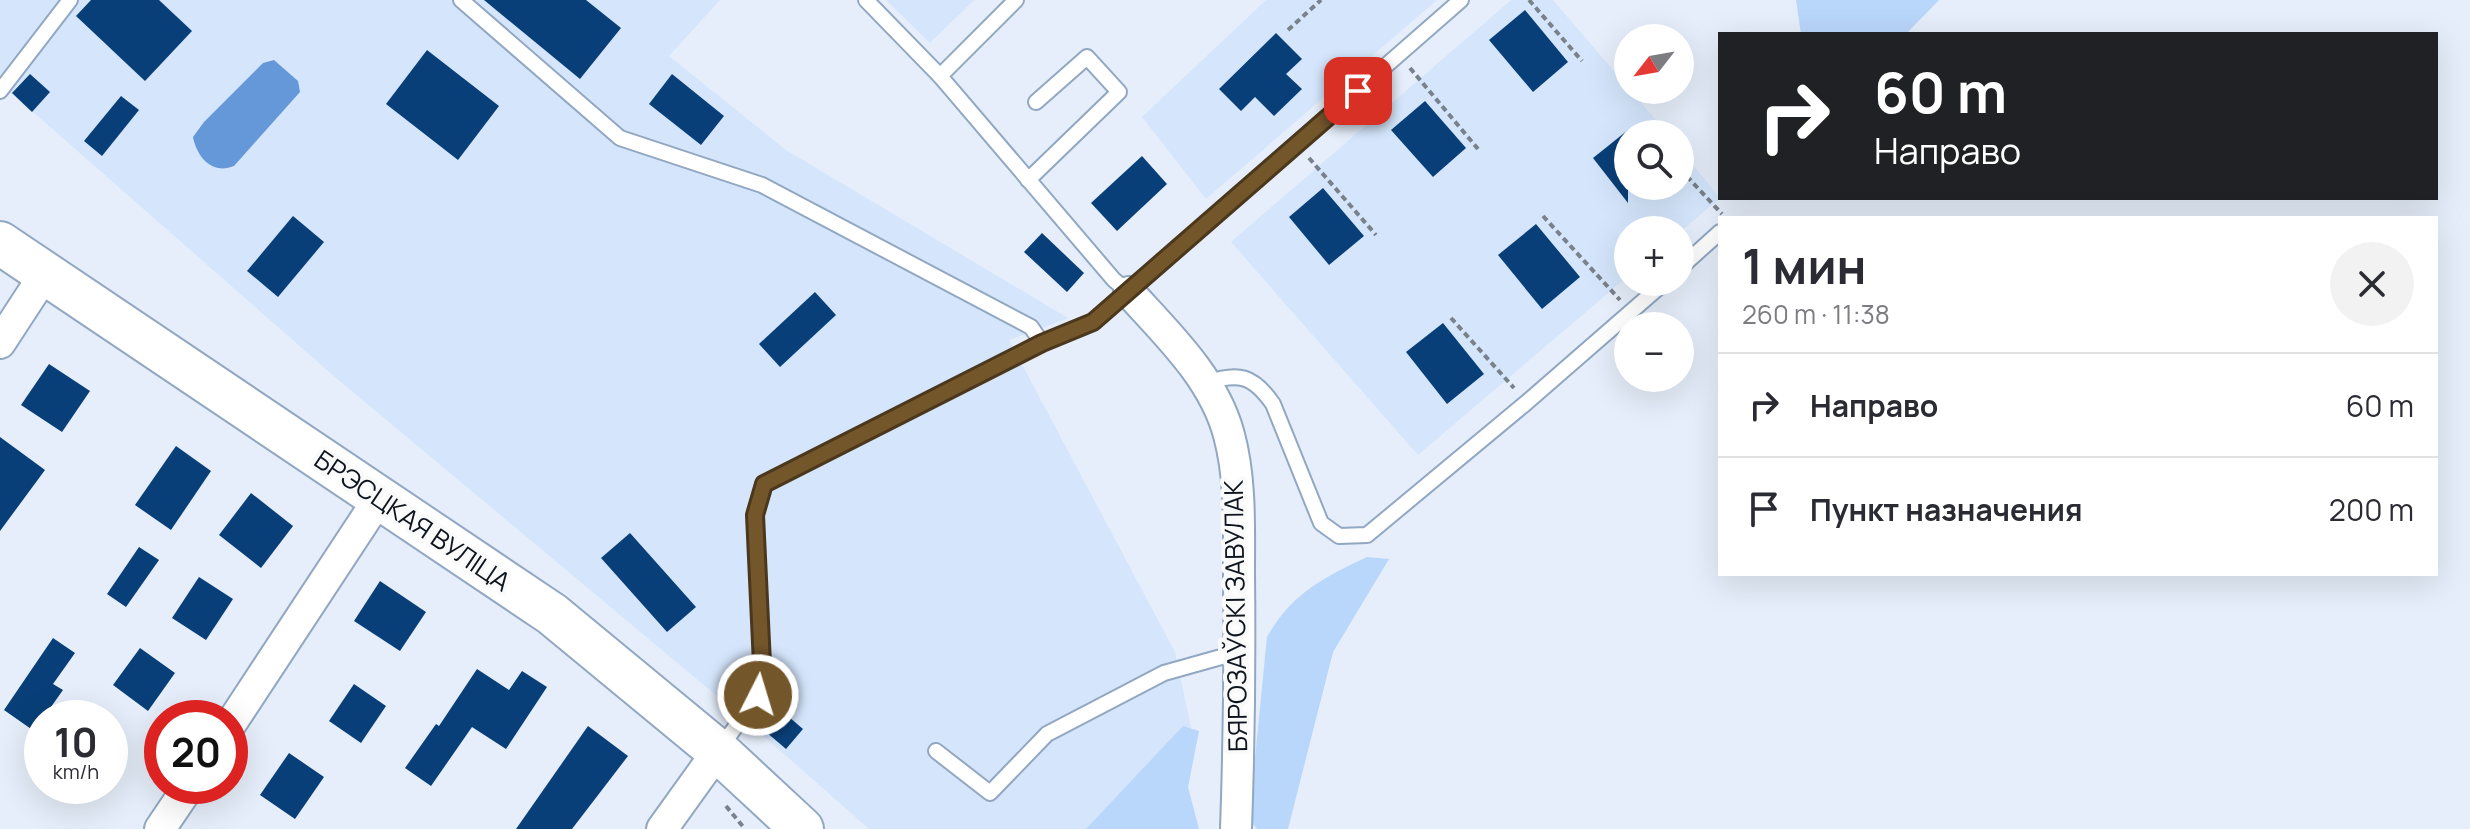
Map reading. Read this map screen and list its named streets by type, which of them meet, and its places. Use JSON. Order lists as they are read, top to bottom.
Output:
{
  "streets": {
    "street": ["БРЭСЦКАЯ ВУЛІЦА", "БЯРОЗАЎСКІ ЗАВУЛАК"]
  },
  "north": "bottom left",
  "page": {
    "map_buttons": ["+", "−"],
    "turn": ["60 m", "Направо"],
    "heading": ["1 мин", "260 m · 11:38"],
    "list": [
      {
        "name": "Направо",
        "value": "60 m"
      },
      {
        "name": "Пункт назначения",
        "value": "200 m"
      }
    ],
    "speed": "10 km/h",
    "limit": "20"
  }
}
